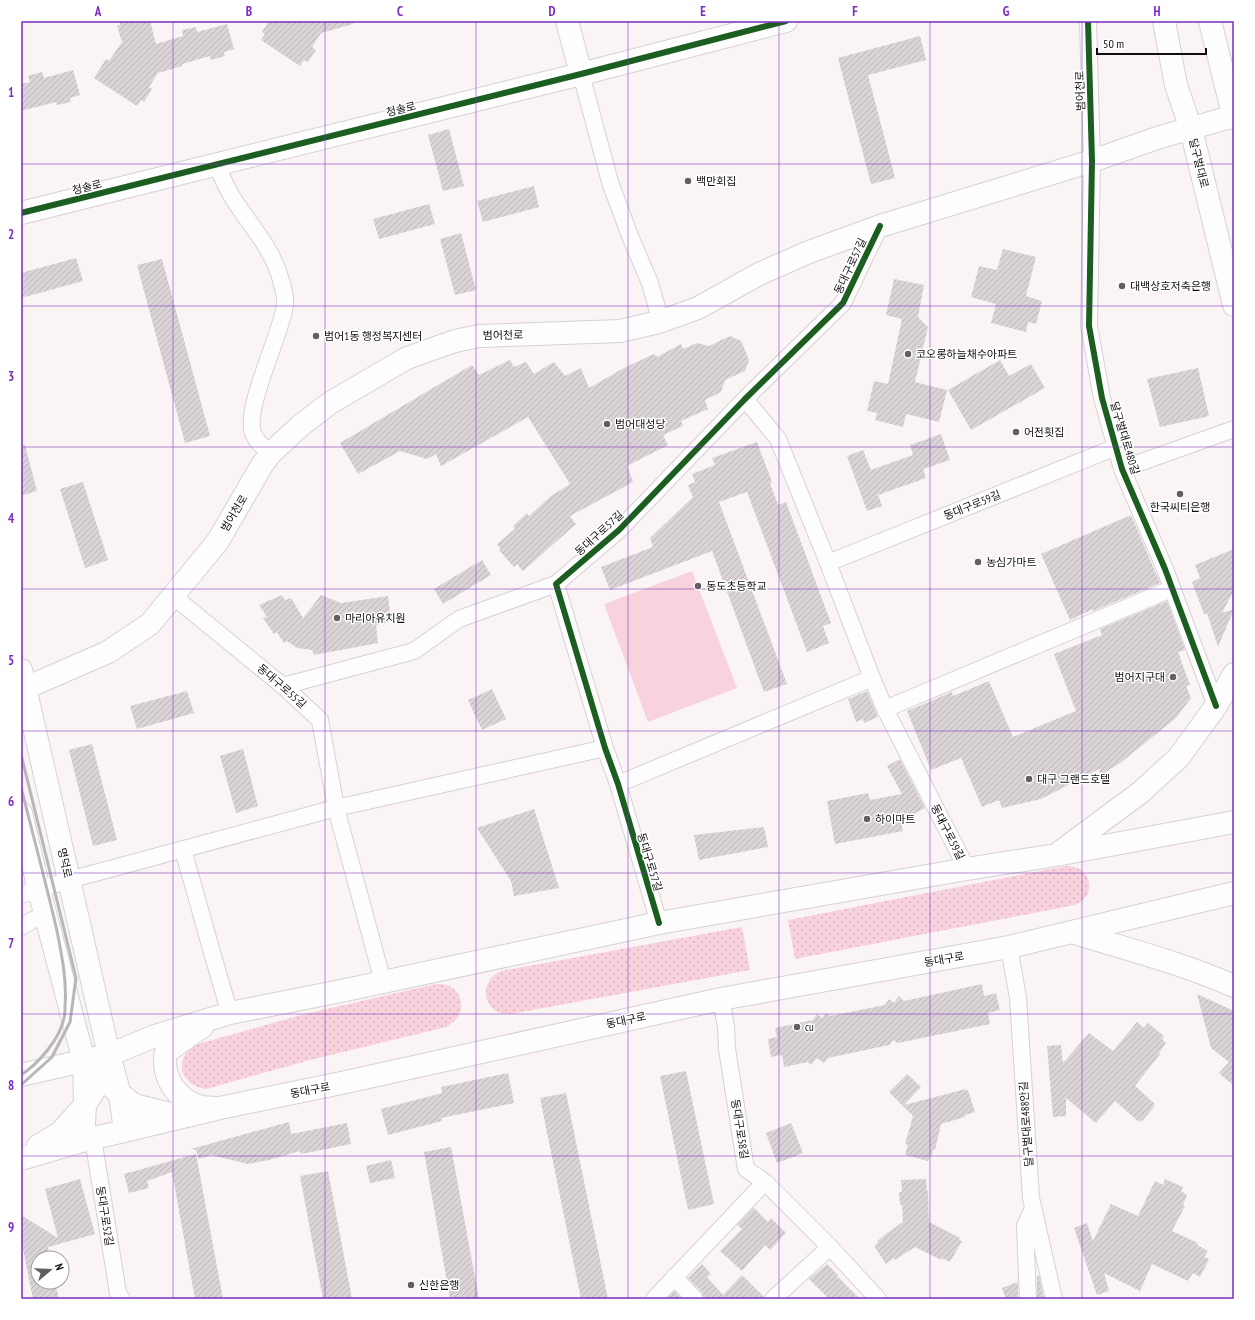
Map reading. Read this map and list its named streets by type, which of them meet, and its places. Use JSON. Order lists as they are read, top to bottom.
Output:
{
  "streets": {
    "main road": [
      "범어천로",
      "청솔로",
      "달구벌대로",
      "명덕로",
      "동대구로"
    ],
    "street": [
      "동대구로57길",
      "달구벌대로480길",
      "동대구로59길",
      "동대구로55길",
      "달구벌대로488안길",
      "동대구로58길",
      "동대구로52길"
    ]
  },
  "crossings": [
    ["범어천로", "달구벌대로"],
    ["범어천로", "동대구로57길"],
    ["범어천로", "달구벌대로480길"],
    ["범어천로", "동대구로55길"],
    ["범어천로", "명덕로"],
    ["동대구로57길", "동대구로59길"],
    ["동대구로57길", "동대구로55길"],
    ["달구벌대로480길", "동대구로59길"],
    ["명덕로", "동대구로"],
    ["동대구로", "달구벌대로488안길"],
    ["동대구로", "동대구로58길"],
    ["동대구로", "동대구로52길"]
  ],
  "places": [
    "백만회집",
    "대백상호저축은행",
    "범어1동 행정복지센터",
    "코오롱하늘채수아파트",
    "범어대성당",
    "어전횟집",
    "한국씨티은행",
    "농심가마트",
    "동도초등학교",
    "마리아유치원",
    "범어지구대",
    "대구 그랜드호텔",
    "하이마트",
    "cu",
    "신한은행"
  ],
  "scale_bar": "50 m",
  "north": "right",
  "grid": {
    "columns": [
      "A",
      "B",
      "C",
      "D",
      "E",
      "F",
      "G",
      "H"
    ],
    "rows": [
      "1",
      "2",
      "3",
      "4",
      "5",
      "6",
      "7",
      "8",
      "9"
    ]
  }
}
